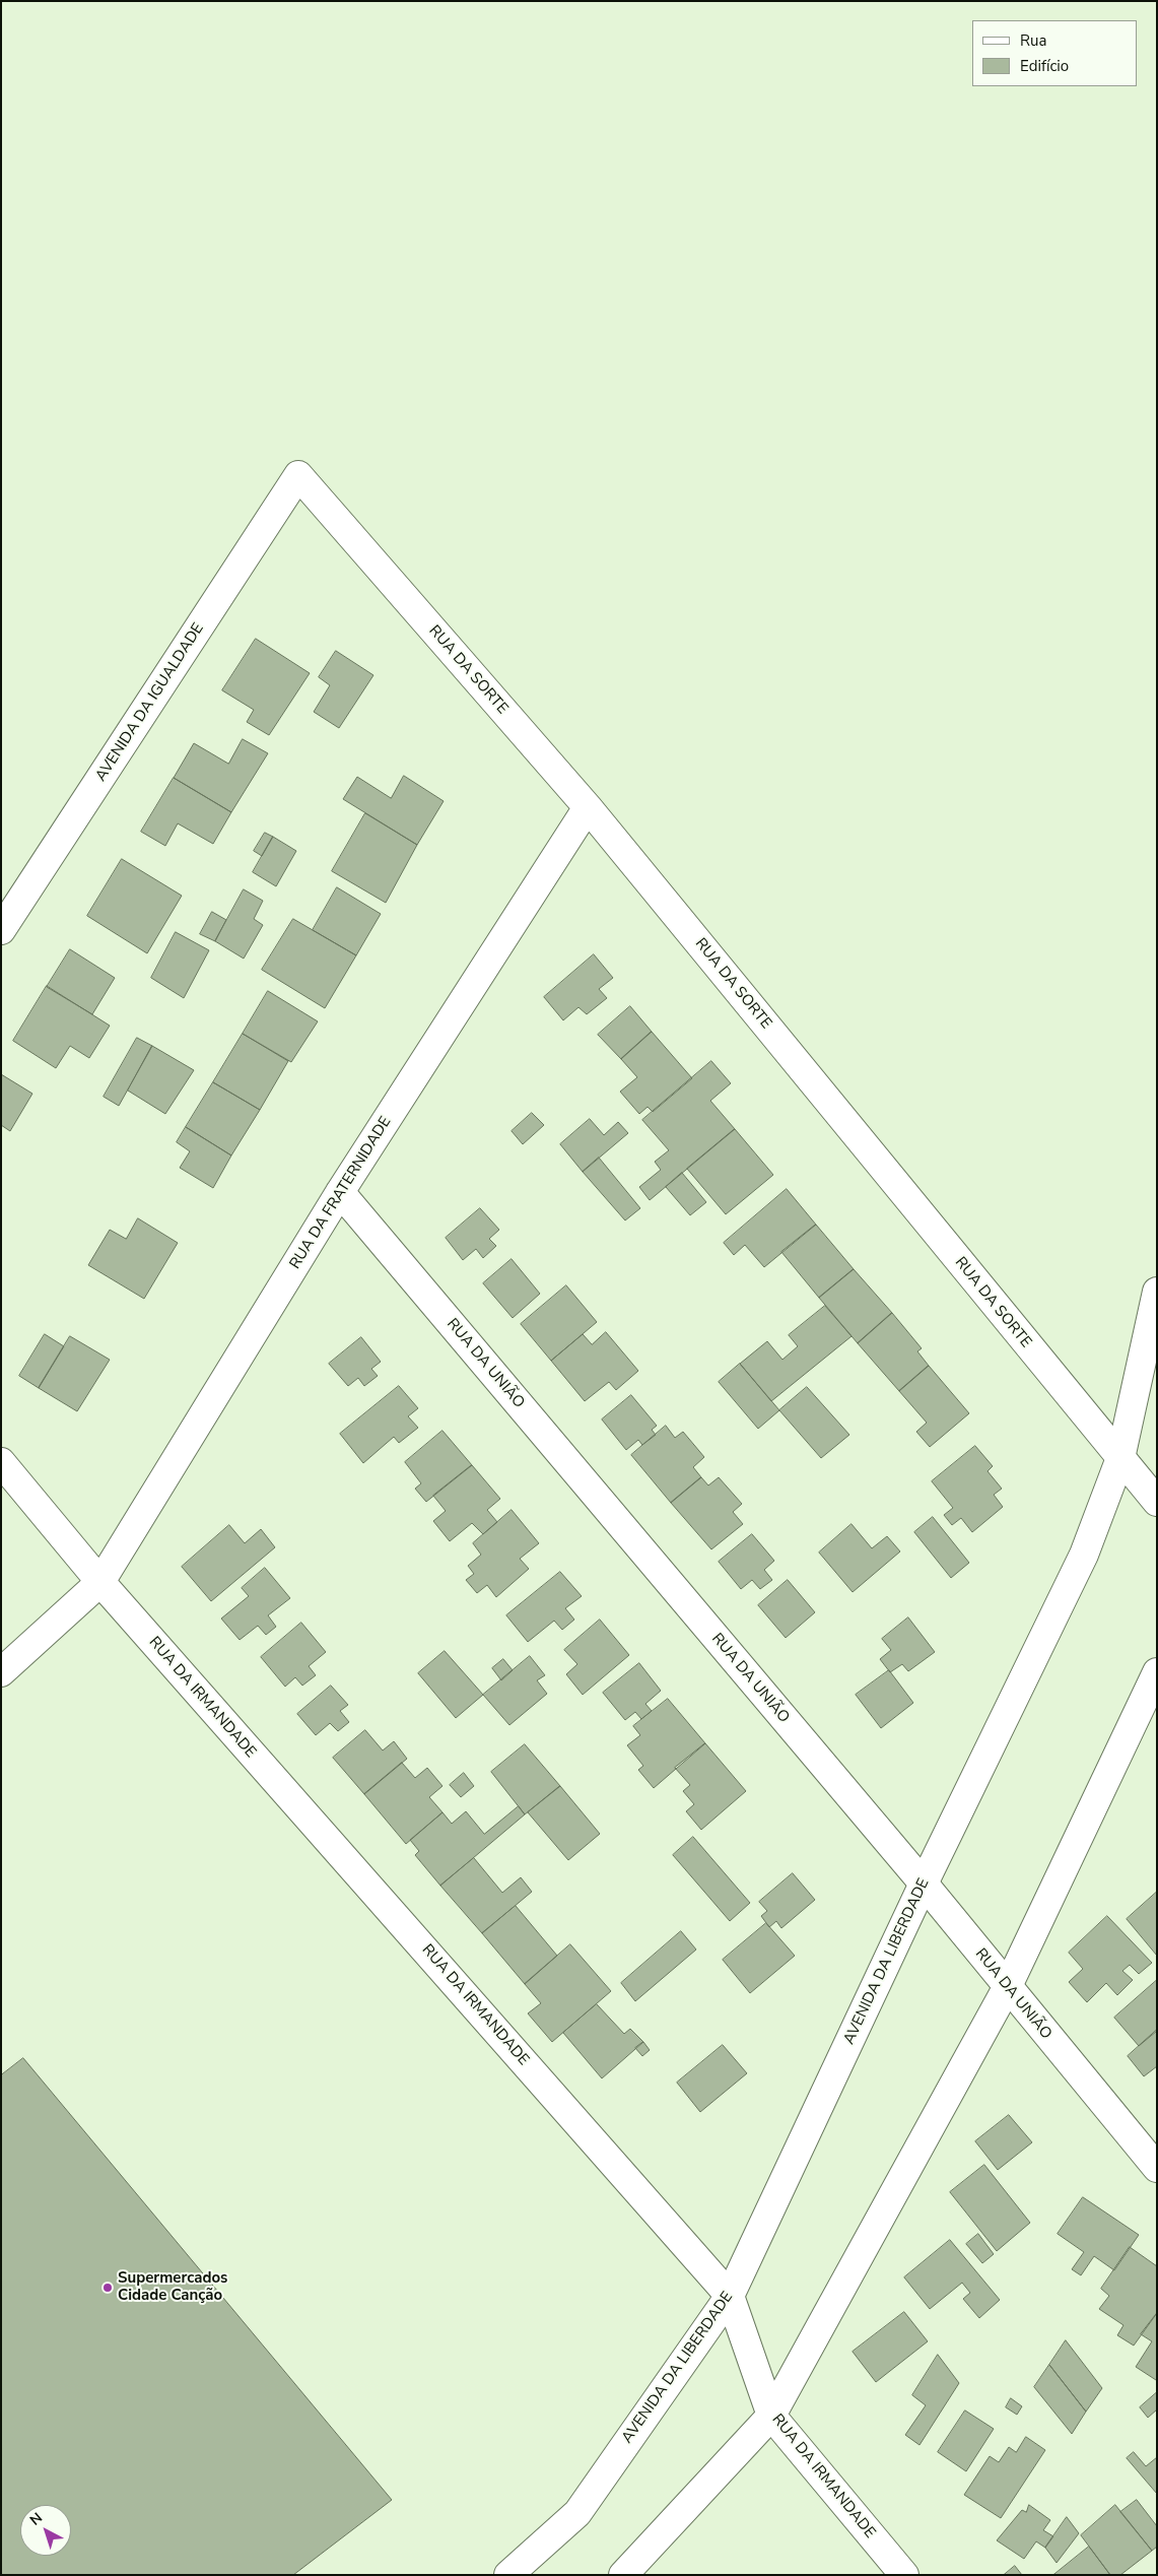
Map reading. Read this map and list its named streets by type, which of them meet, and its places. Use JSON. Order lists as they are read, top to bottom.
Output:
{
  "streets": {
    "street": [
      "RUA DA SORTE",
      "AVENIDA DA IGUALDADE",
      "RUA DA FRATERNIDADE",
      "RUA DA UNIÃO",
      "RUA DA IRMANDADE",
      "AVENIDA DA LIBERDADE"
    ]
  },
  "crossings": [
    ["RUA DA SORTE", "AVENIDA DA IGUALDADE"],
    ["RUA DA SORTE", "RUA DA FRATERNIDADE"],
    ["RUA DA SORTE", "AVENIDA DA LIBERDADE"],
    ["RUA DA FRATERNIDADE", "RUA DA UNIÃO"],
    ["RUA DA FRATERNIDADE", "RUA DA IRMANDADE"],
    ["RUA DA UNIÃO", "AVENIDA DA LIBERDADE"],
    ["RUA DA IRMANDADE", "AVENIDA DA LIBERDADE"]
  ],
  "places": ["Supermercados Cidade Canção"],
  "legend": ["Rua", "Edifício"],
  "north": "top left"
}
